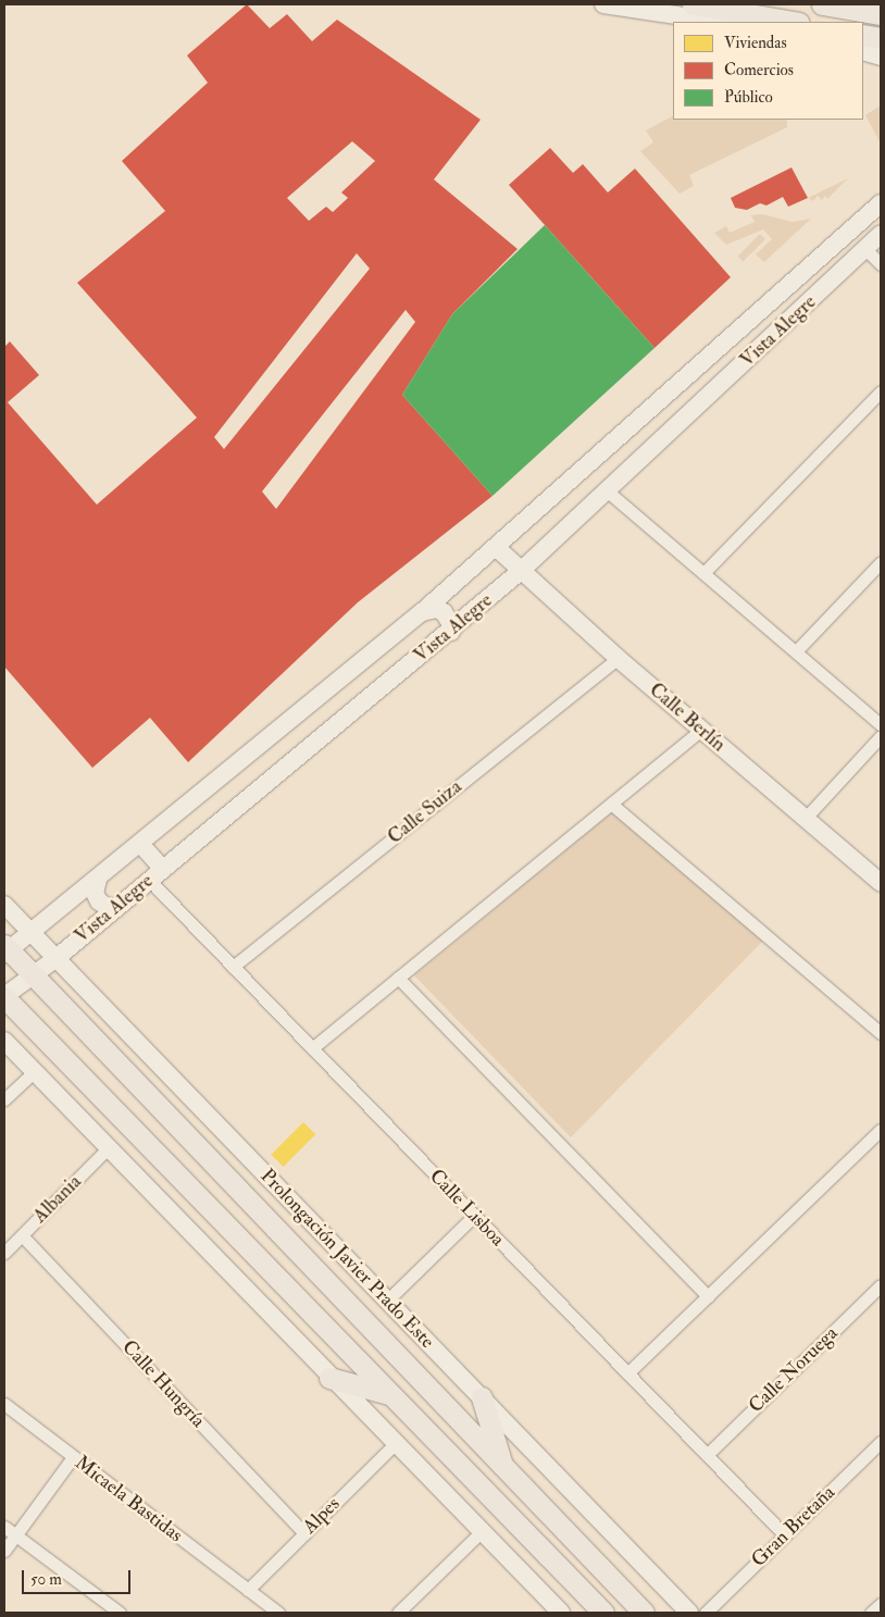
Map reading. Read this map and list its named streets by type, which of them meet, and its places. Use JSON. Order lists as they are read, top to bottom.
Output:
{
  "streets": {
    "main road": ["Prolongación Javier Prado Este"],
    "street": [
      "Vista Alegre",
      "Calle Berlín",
      "Calle Suiza",
      "Albania",
      "Calle Lisboa",
      "Calle Noruega",
      "Calle Hungría",
      "Micaela Bastidas",
      "Alpes",
      "Gran Bretaña"
    ]
  },
  "crossings": [
    ["Vista Alegre", "Calle Berlín"],
    ["Vista Alegre", "Calle Lisboa"],
    ["Vista Alegre", "Prolongación Javier Prado Este"],
    ["Calle Berlín", "Calle Suiza"],
    ["Calle Suiza", "Calle Lisboa"],
    ["Albania", "Calle Hungría"],
    ["Calle Lisboa", "Calle Noruega"],
    ["Calle Lisboa", "Gran Bretaña"],
    ["Calle Hungría", "Alpes"],
    ["Micaela Bastidas", "Alpes"]
  ],
  "legend": ["Viviendas", "Comercios", "Público"],
  "scale_bar": "50 m"
}
